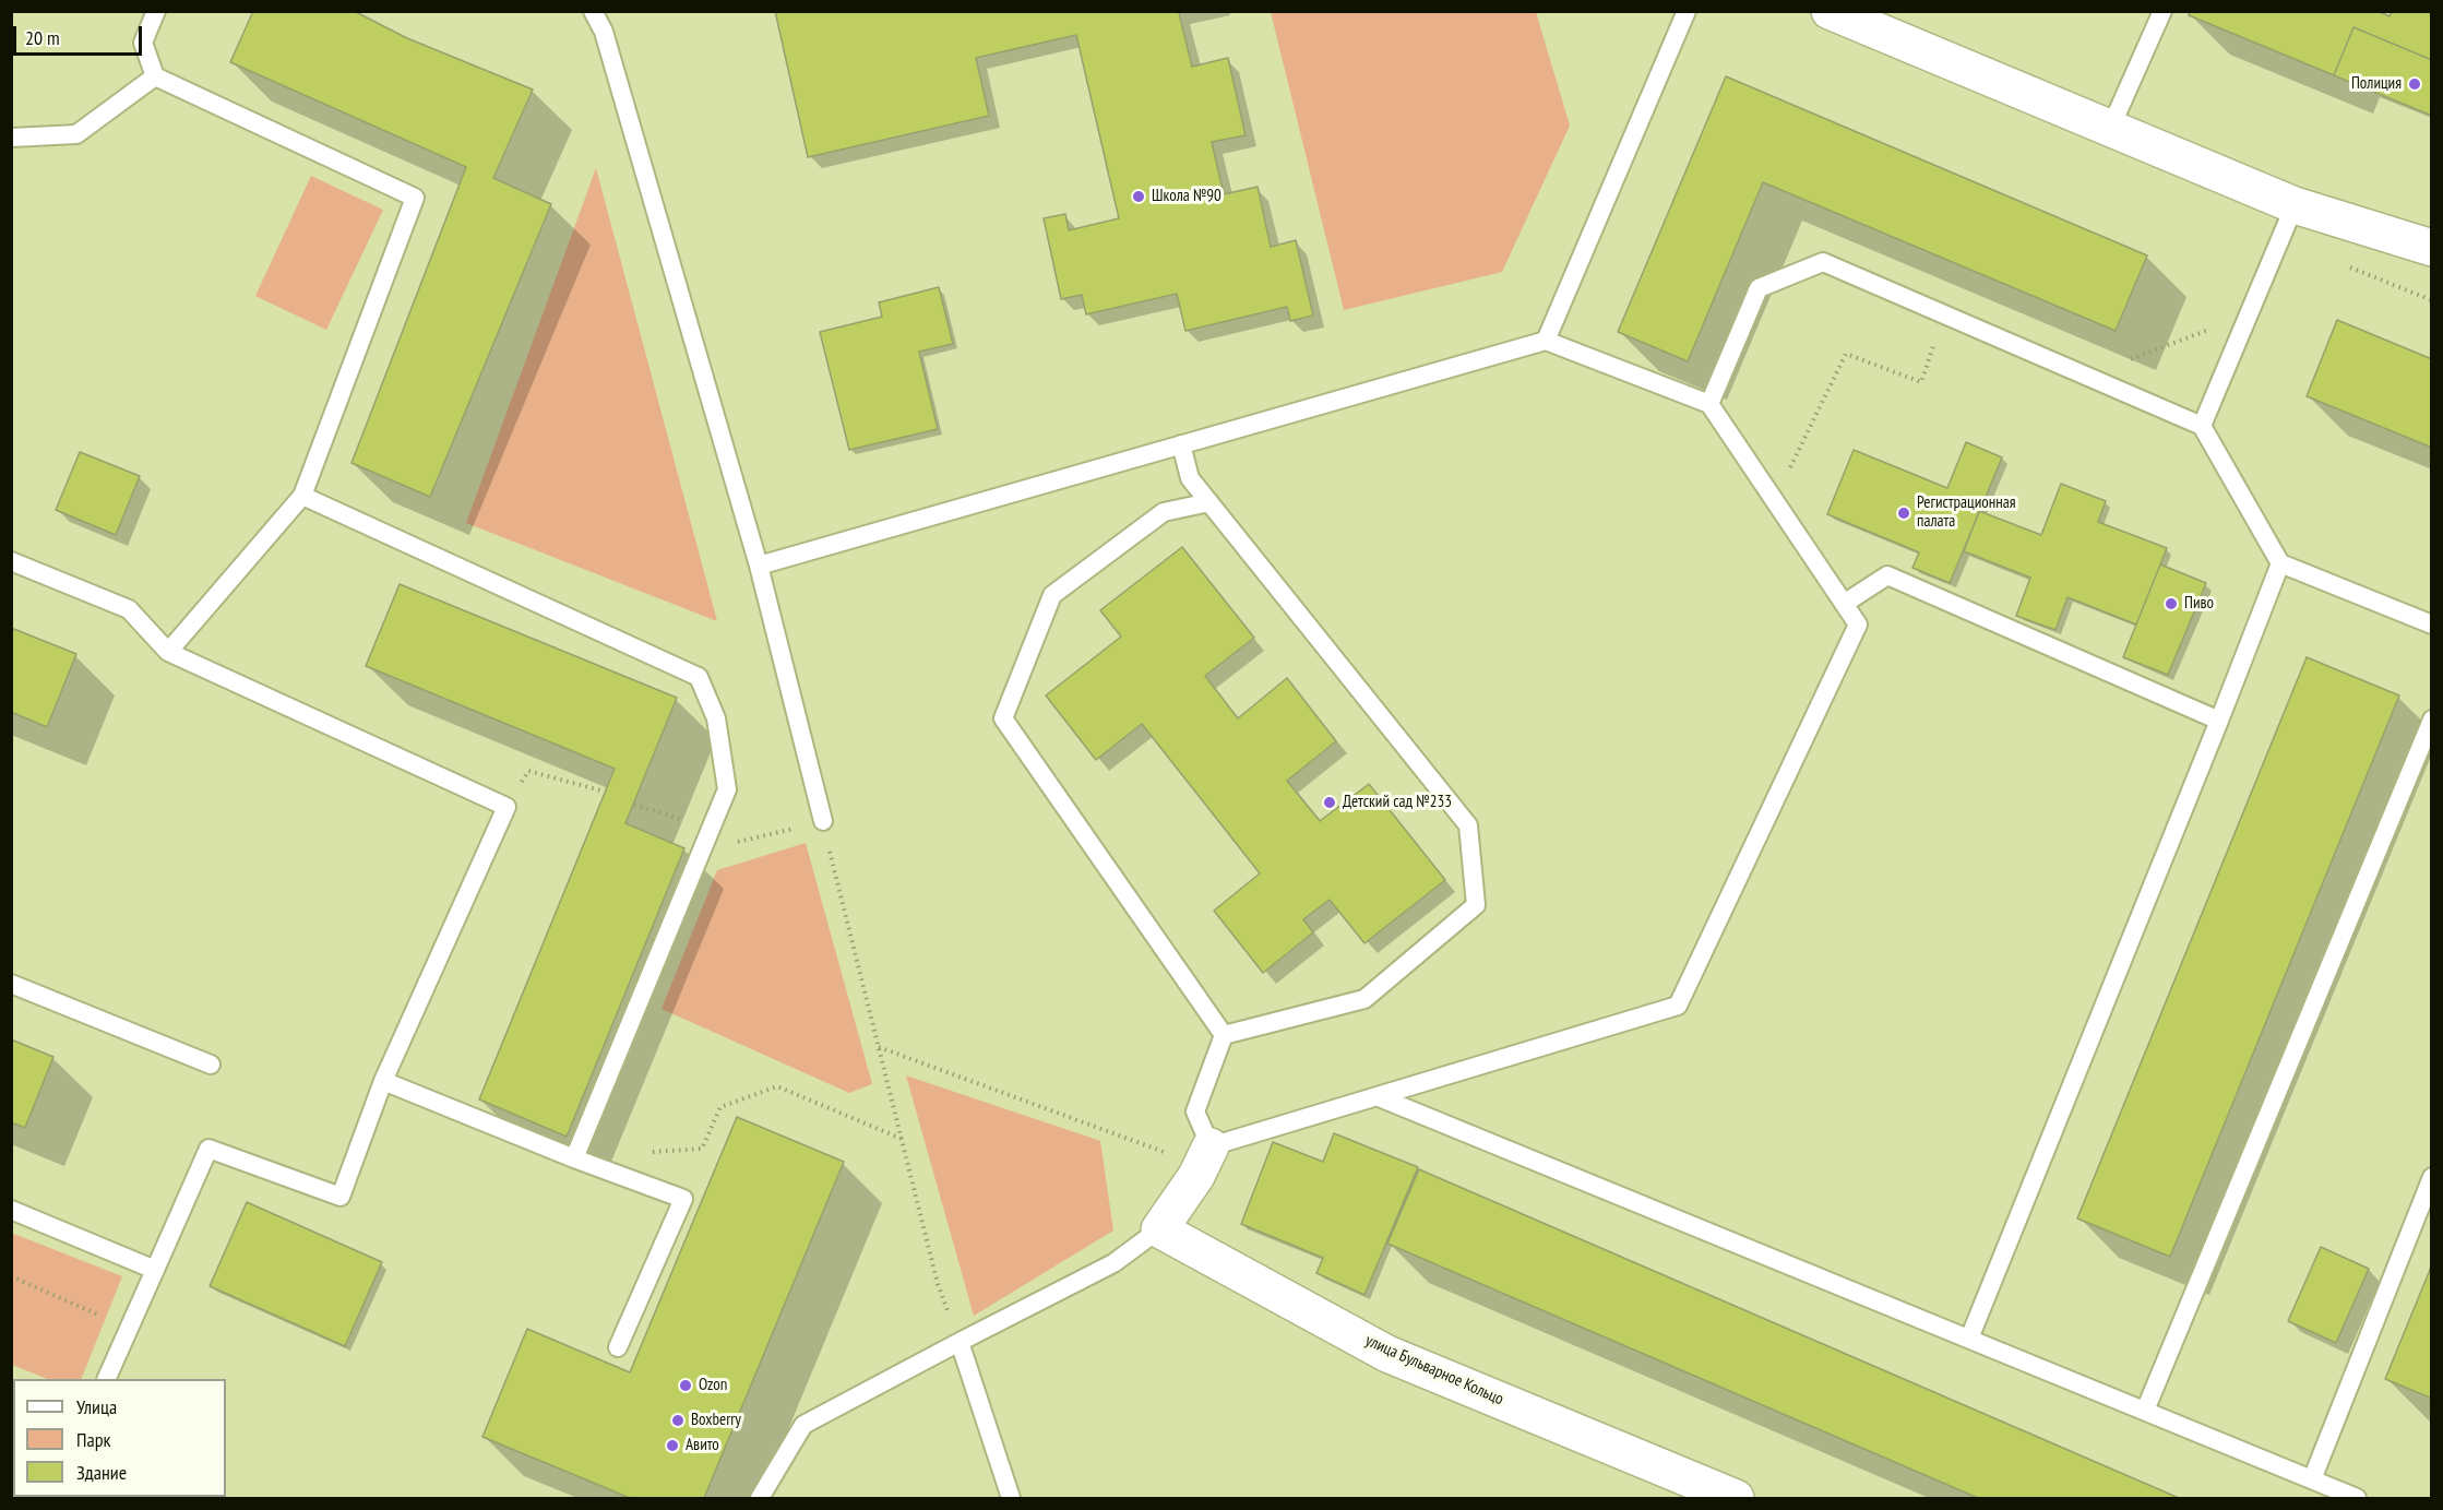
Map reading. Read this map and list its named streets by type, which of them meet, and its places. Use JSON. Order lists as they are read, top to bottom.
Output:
{
  "streets": {
    "street": ["улица Бульварное Кольцо"]
  },
  "places": [
    "Полиция",
    "Школа №90",
    "Регистрационная палата",
    "Пиво",
    "Детский сад №233",
    "Ozon",
    "Boxberry",
    "Авито"
  ],
  "legend": ["Улица", "Парк", "Здание"],
  "scale_bar": "20 m"
}
